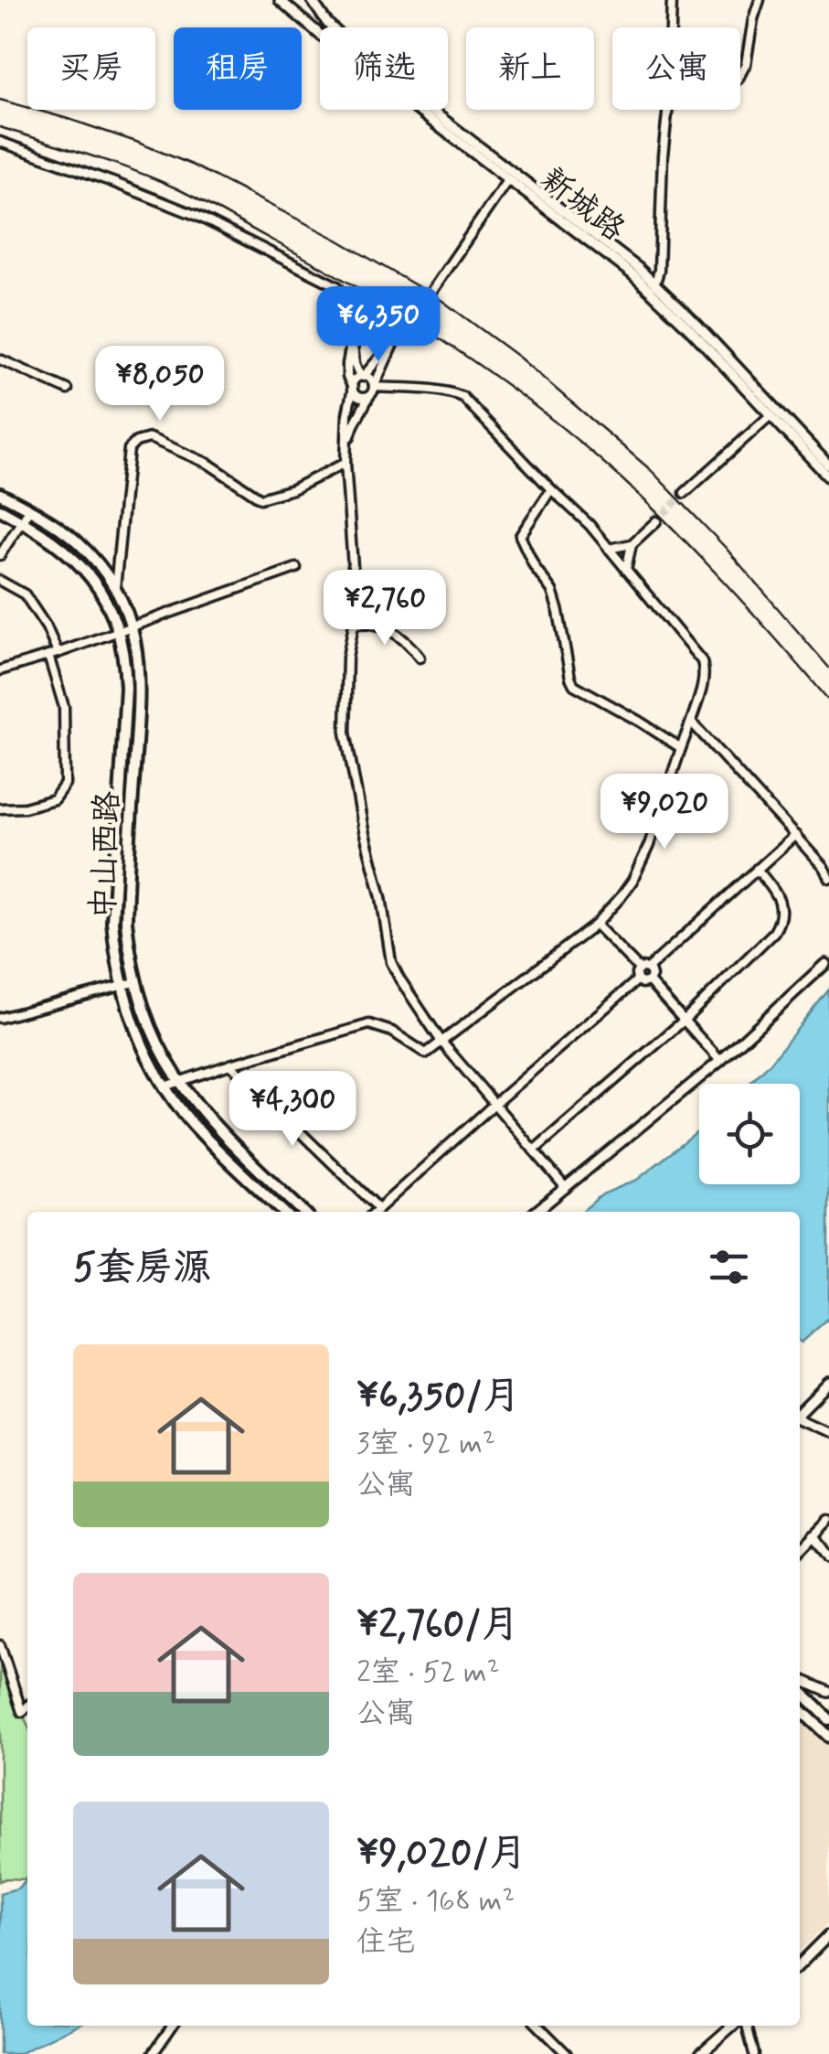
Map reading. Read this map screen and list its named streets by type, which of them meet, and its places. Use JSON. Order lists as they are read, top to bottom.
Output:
{
  "streets": {
    "main road": ["中山西路"],
    "street": ["新城路"]
  },
  "page": {
    "chip": [
      "买房",
      "租房",
      "筛选",
      "新上",
      "公寓"
    ],
    "price": [
      "¥6,350",
      "¥8,050",
      "¥2,760",
      "¥9,020",
      "¥4,300"
    ],
    "heading": "5套房源",
    "list": [
      {
        "name": "¥6,350/月",
        "note": "3室 · 92 m² · 公寓"
      },
      {
        "name": "¥2,760/月",
        "note": "2室 · 52 m² · 公寓"
      },
      {
        "name": "¥9,020/月",
        "note": "5室 · 168 m² · 住宅"
      }
    ]
  }
}
